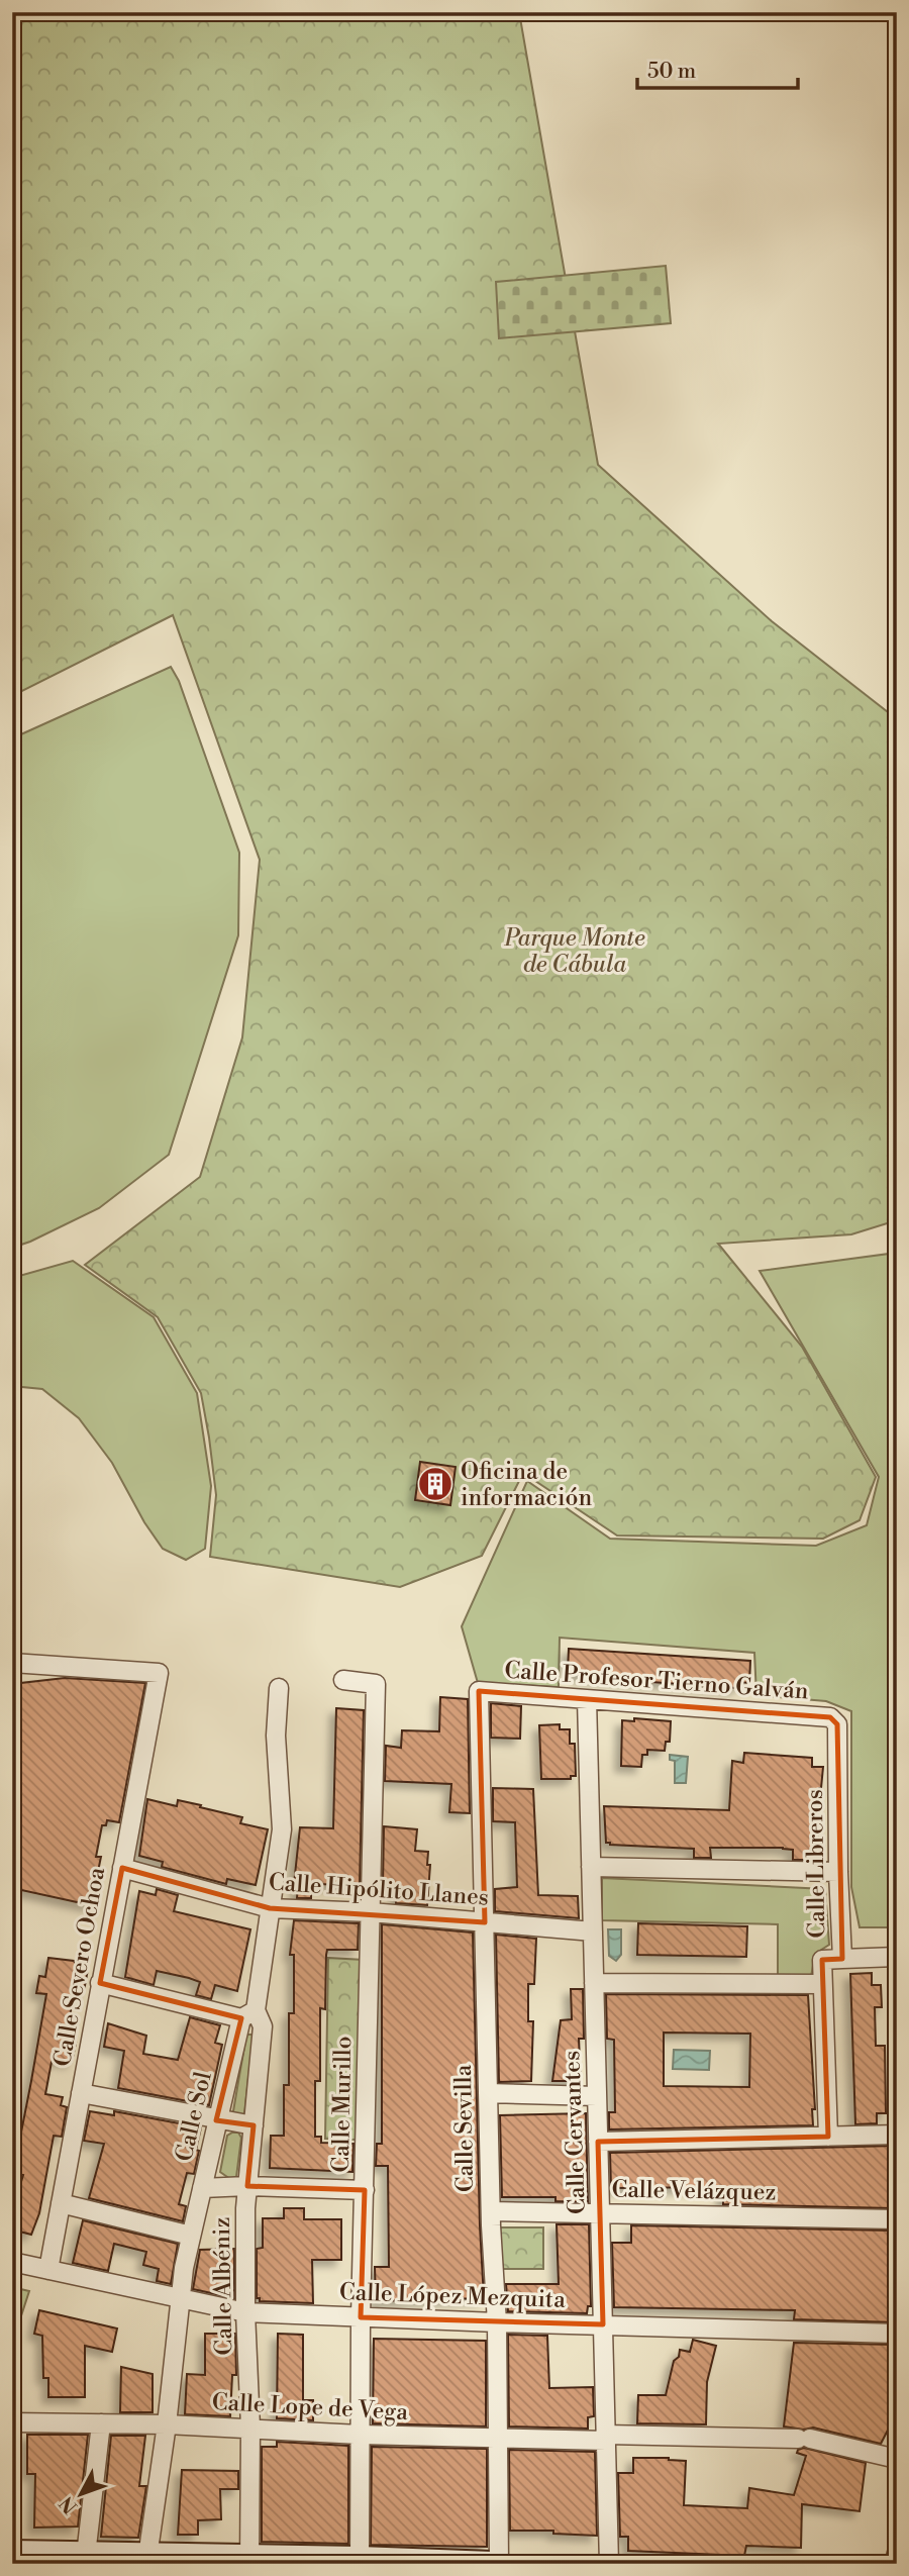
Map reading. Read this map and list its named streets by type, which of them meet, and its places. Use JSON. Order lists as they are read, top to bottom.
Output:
{
  "streets": {
    "street": [
      "Calle Profesor Tierno Galván",
      "Calle Libreros",
      "Calle Hipólito Llanes",
      "Calle Severo Ochoa",
      "Calle Murillo",
      "Calle Sol",
      "Calle Sevilla",
      "Calle Cervantes",
      "Calle Velázquez",
      "Calle Albéniz",
      "Calle López Mezquita",
      "Calle Lope de Vega"
    ]
  },
  "crossings": [
    ["Calle Profesor Tierno Galván", "Calle Libreros"],
    ["Calle Profesor Tierno Galván", "Calle Sevilla"],
    ["Calle Profesor Tierno Galván", "Calle Cervantes"],
    ["Calle Hipólito Llanes", "Calle Severo Ochoa"],
    ["Calle Hipólito Llanes", "Calle Murillo"],
    ["Calle Hipólito Llanes", "Calle Sol"],
    ["Calle Hipólito Llanes", "Calle Sevilla"],
    ["Calle Hipólito Llanes", "Calle Cervantes"],
    ["Calle Severo Ochoa", "Calle López Mezquita"],
    ["Calle Murillo", "Calle López Mezquita"],
    ["Calle Murillo", "Calle Lope de Vega"],
    ["Calle Sol", "Calle Albéniz"],
    ["Calle Sol", "Calle López Mezquita"],
    ["Calle Sol", "Calle Lope de Vega"],
    ["Calle Sevilla", "Calle Velázquez"],
    ["Calle Sevilla", "Calle López Mezquita"],
    ["Calle Sevilla", "Calle Lope de Vega"],
    ["Calle Cervantes", "Calle Velázquez"],
    ["Calle Cervantes", "Calle López Mezquita"],
    ["Calle Cervantes", "Calle Lope de Vega"],
    ["Calle Albéniz", "Calle López Mezquita"],
    ["Calle Albéniz", "Calle Lope de Vega"]
  ],
  "parks": ["Parque Monte de Cábula"],
  "places": {
    "building": ["Oficina de información"]
  },
  "scale_bar": "50 m",
  "north": "bottom left"
}
